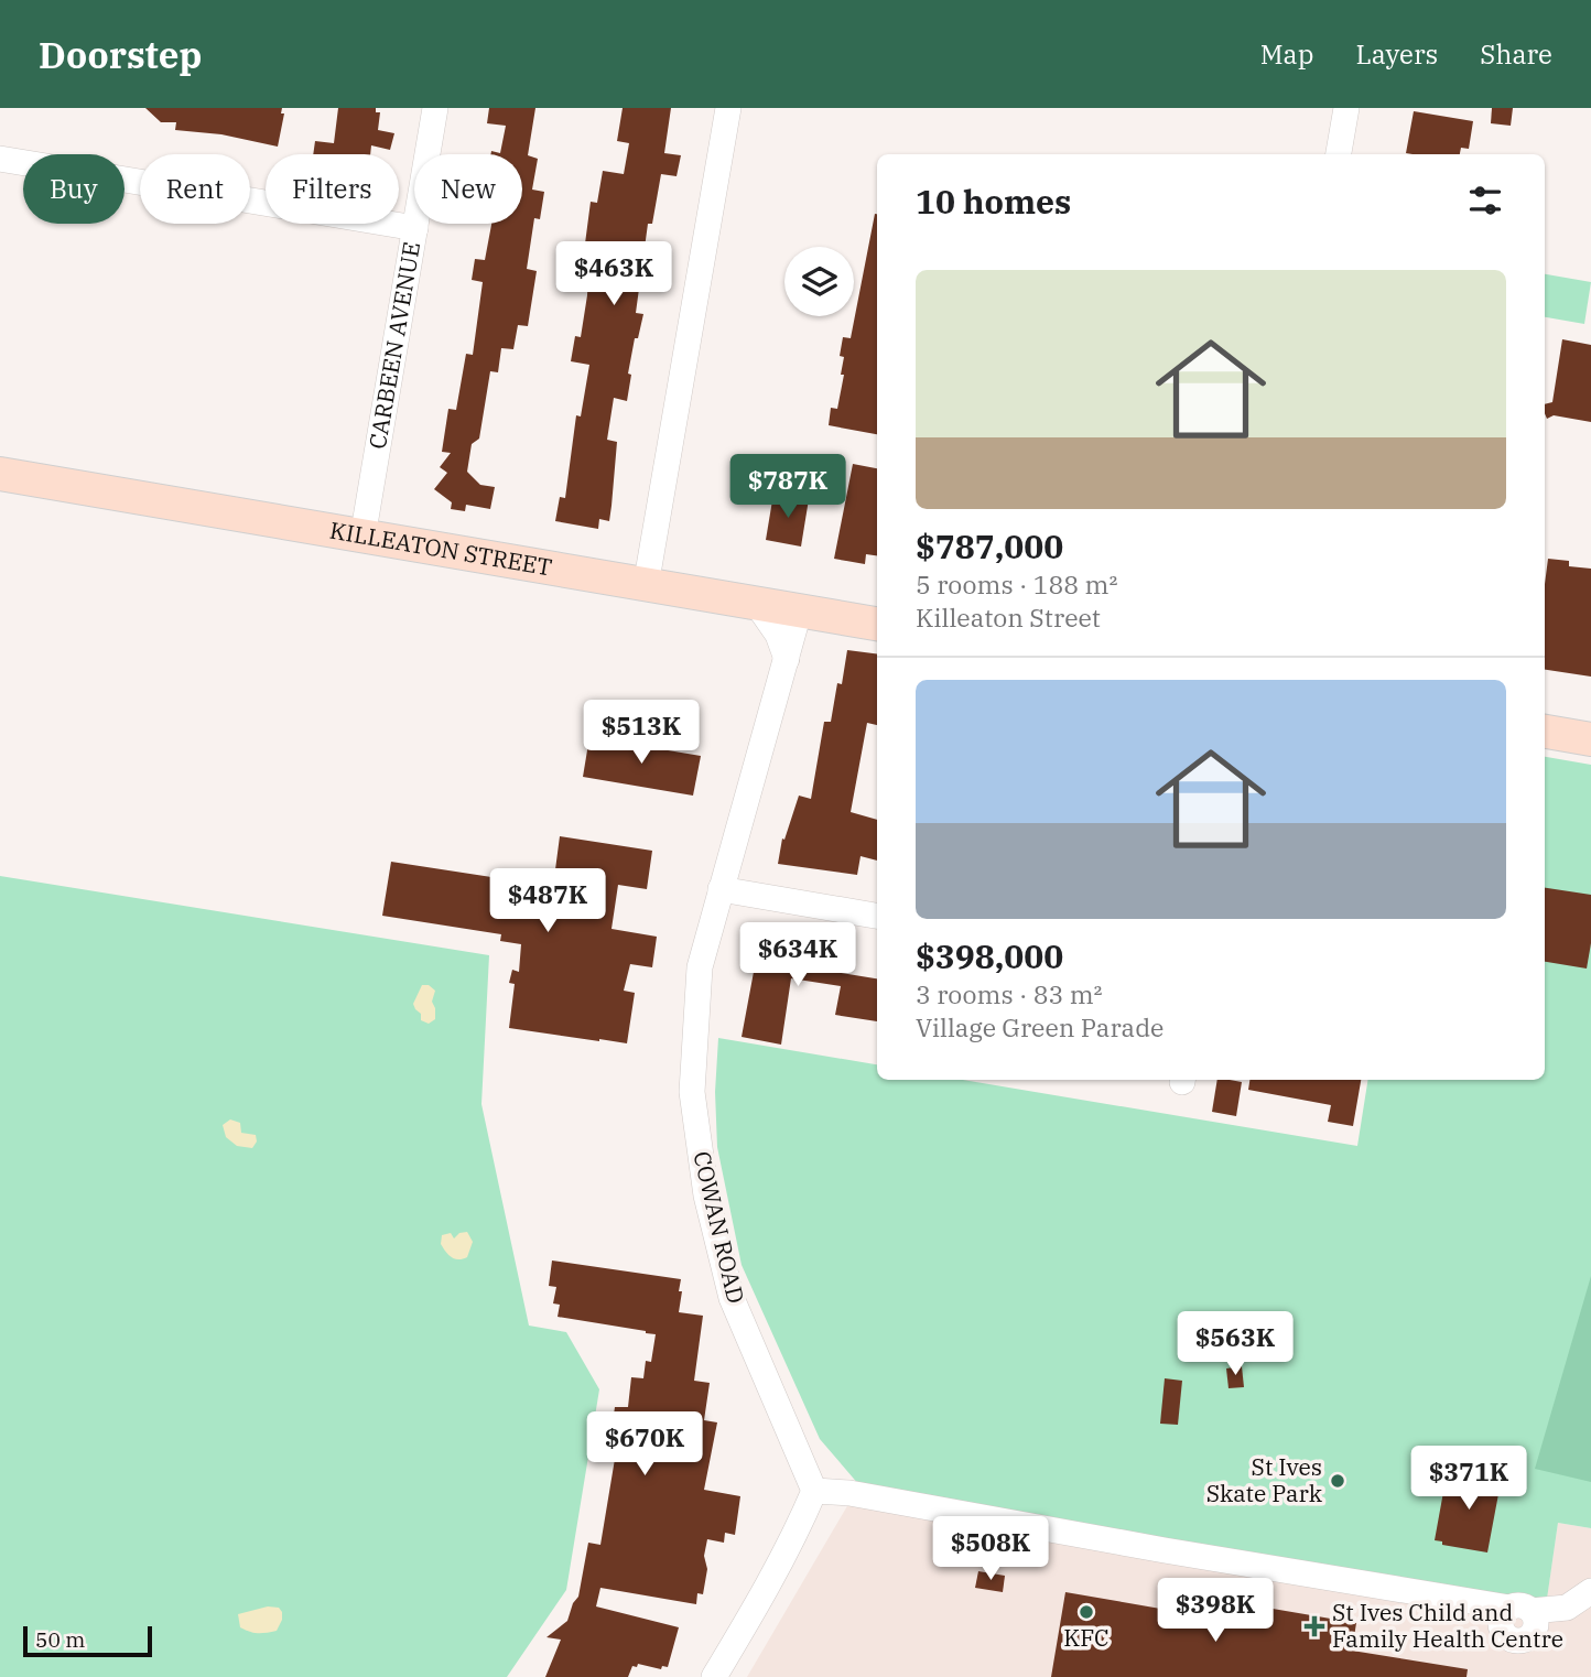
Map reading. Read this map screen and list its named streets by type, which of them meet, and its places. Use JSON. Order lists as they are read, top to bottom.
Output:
{
  "streets": {
    "main road": ["KILLEATON STREET"],
    "street": ["CARBEEN AVENUE", "COWAN ROAD"]
  },
  "crossings": [
    ["CARBEEN AVENUE", "KILLEATON STREET"],
    ["KILLEATON STREET", "COWAN ROAD"]
  ],
  "places": {
    "other": ["St Ives Skate Park", "KFC"],
    "health": ["St Ives Child and Family Health Centre"]
  },
  "scale_bar": "50 m",
  "page": {
    "header": "Doorstep",
    "nav": ["Map", "Layers", "Share"],
    "chip": [
      "Buy",
      "Rent",
      "Filters",
      "New"
    ],
    "heading": "10 homes",
    "price": [
      "$463K",
      "$787K",
      "$513K",
      "$487K",
      "$634K",
      "$563K",
      "$670K",
      "$371K",
      "$508K",
      "$398K"
    ],
    "list": [
      {
        "name": "$787,000",
        "note": "5 rooms · 188 m² · Killeaton Street"
      },
      {
        "name": "$398,000",
        "note": "3 rooms · 83 m² · Village Green Parade"
      }
    ],
    "scale": "50 m"
  }
}
